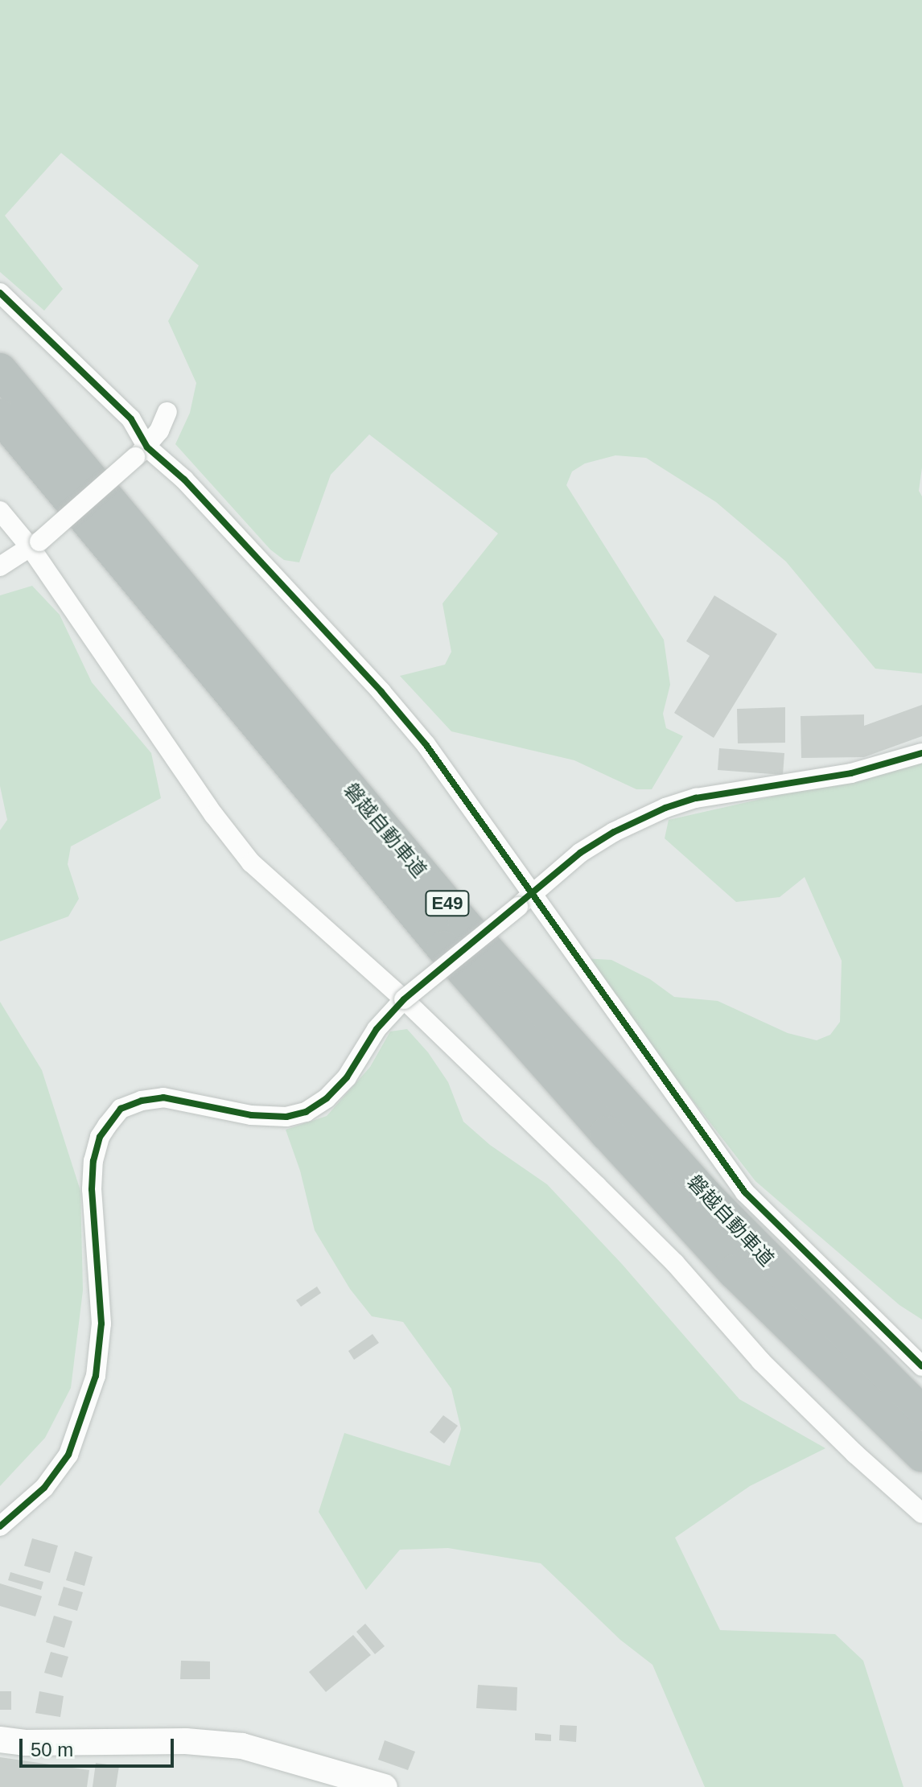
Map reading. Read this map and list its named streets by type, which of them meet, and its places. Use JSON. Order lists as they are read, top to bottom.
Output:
{
  "streets": {
    "highway": ["磐越自動車道", "E49"]
  },
  "scale_bar": "50 m"
}
